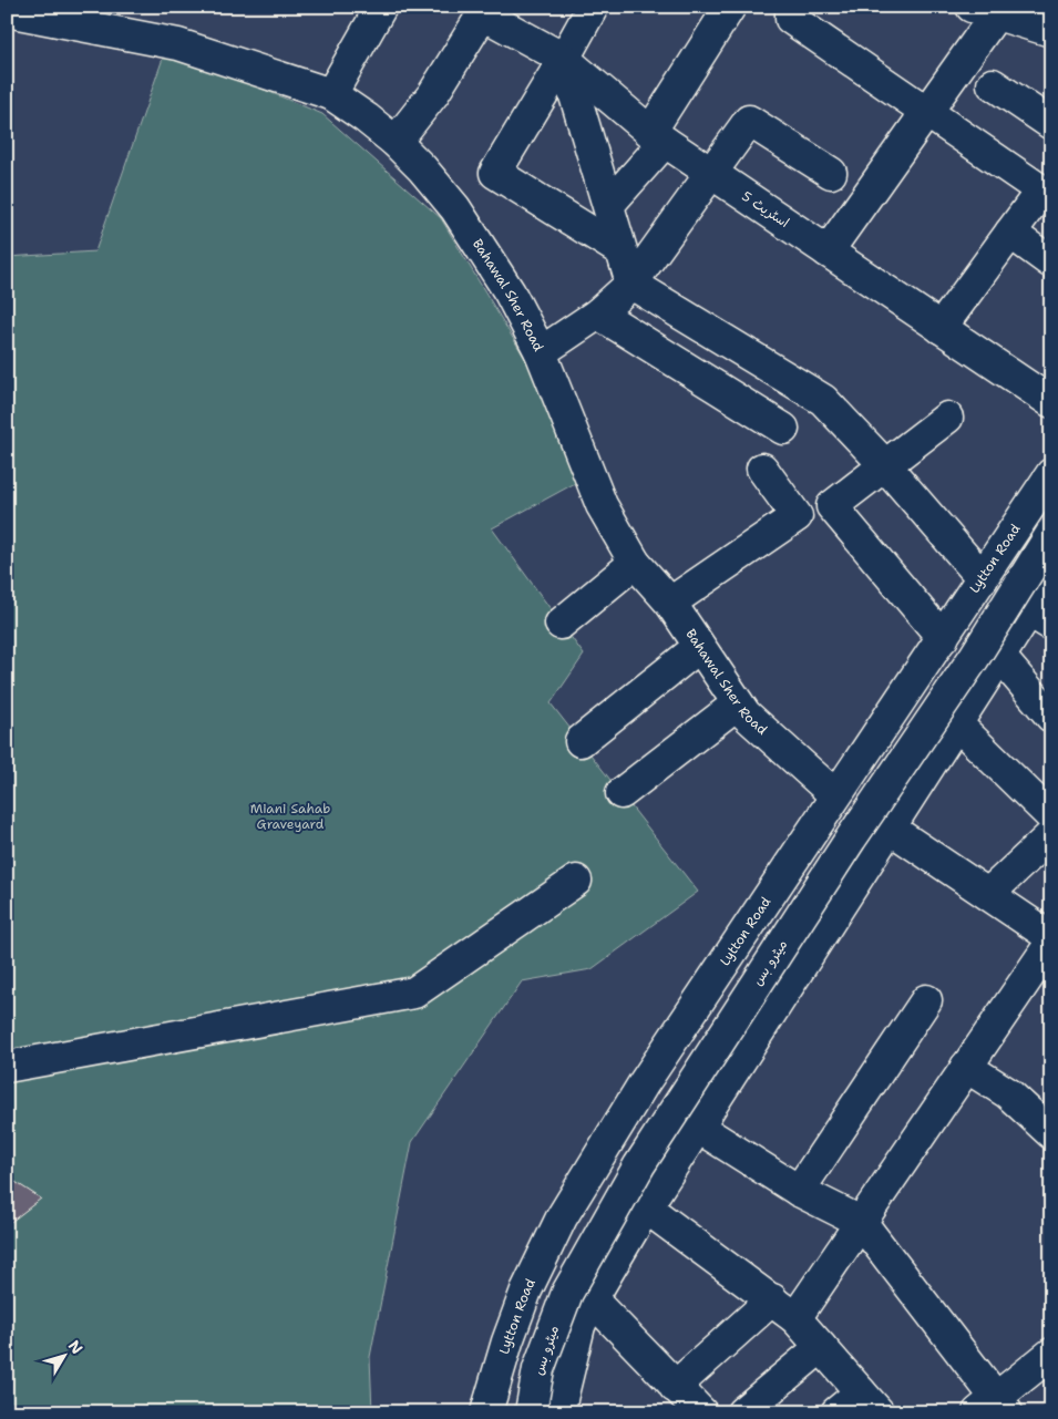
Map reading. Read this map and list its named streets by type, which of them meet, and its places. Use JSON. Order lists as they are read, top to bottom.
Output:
{
  "streets": {
    "street": [
      "اسٹریٹ 5",
      "Bahawal Sher Road",
      "Lytton Road",
      "میٹرو بس"
    ]
  },
  "crossings": [
    ["Bahawal Sher Road", "Lytton Road"]
  ],
  "parks": ["Miani Sahab Graveyard"],
  "north": "top right"
}
